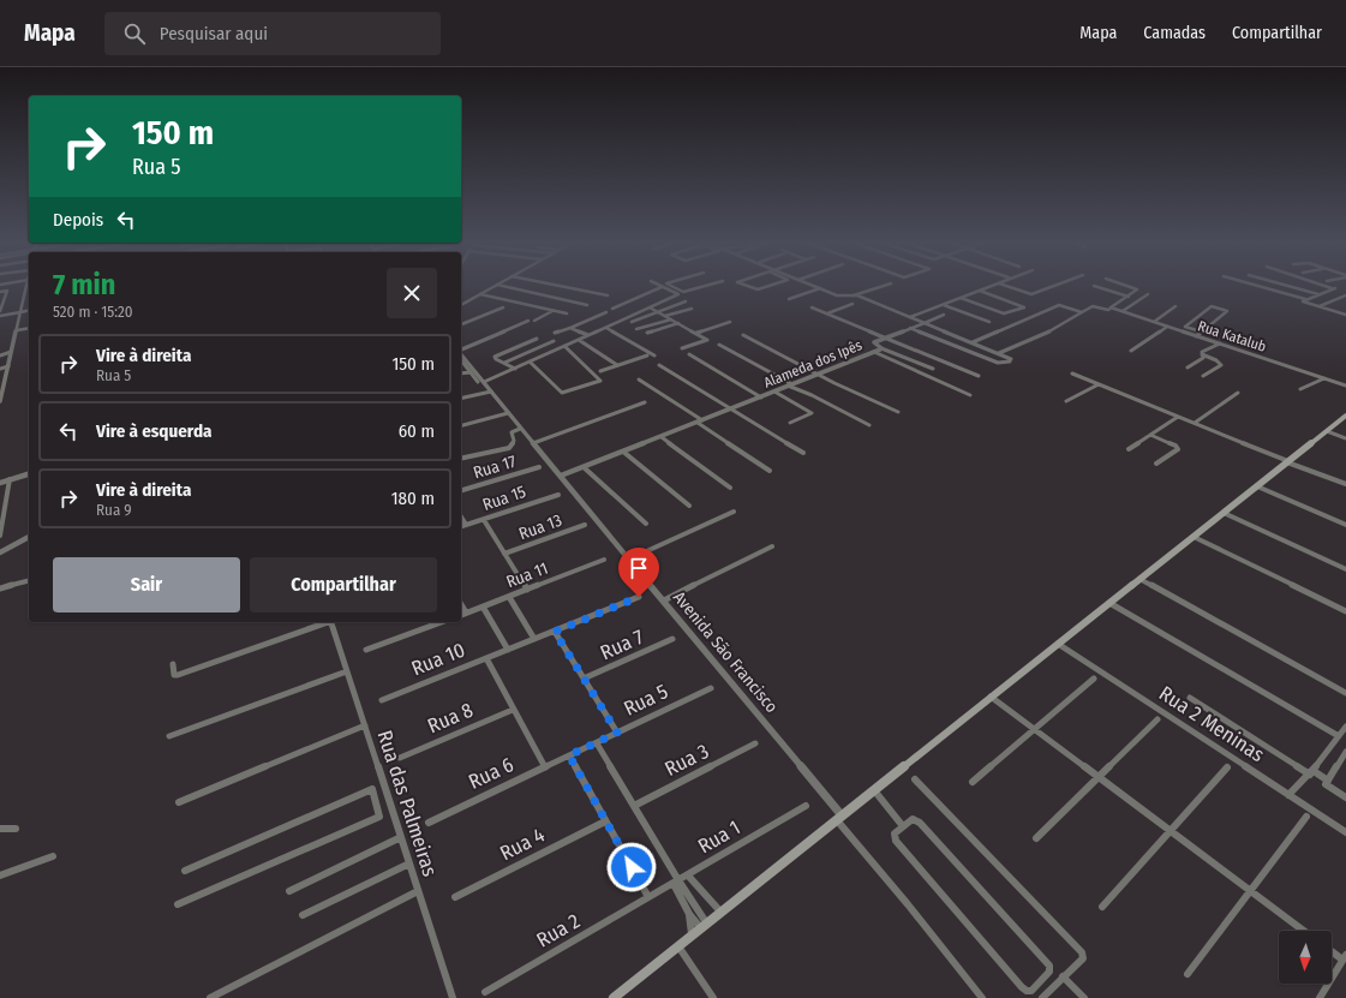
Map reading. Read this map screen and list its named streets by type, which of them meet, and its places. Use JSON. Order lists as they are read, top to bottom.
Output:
{
  "streets": {
    "street": [
      "Rua Katalub",
      "Alameda dos Ipês",
      "Rua 17",
      "Rua 15",
      "Rua 13",
      "Rua 11",
      "Rua 7",
      "Avenida São Francisco",
      "Rua 10",
      "Rua 5",
      "Rua 8",
      "Rua 2 Meninas",
      "Rua 3",
      "Rua 6",
      "Rua das Palmeiras",
      "Rua 1",
      "Rua 4",
      "Rua 2"
    ]
  },
  "crossings": [
    ["Alameda dos Ipês", "Avenida São Francisco"],
    ["Rua 5", "Rua 6"],
    ["Rua 1", "Rua 2"]
  ],
  "north": "bottom",
  "page": {
    "header": "Mapa",
    "search": "Pesquisar aqui",
    "nav": ["Mapa", "Camadas", "Compartilhar"],
    "turn": ["150 m", "Rua 5"],
    "then": "Depois",
    "heading": ["7 min", "520 m · 15:20"],
    "list": [
      {
        "name": "Vire à direita",
        "note": "Rua 5",
        "value": "150 m"
      },
      {
        "name": "Vire à esquerda",
        "value": "60 m"
      },
      {
        "name": "Vire à direita",
        "note": "Rua 9",
        "value": "180 m"
      }
    ],
    "buttons": ["Sair", "Compartilhar"]
  }
}
